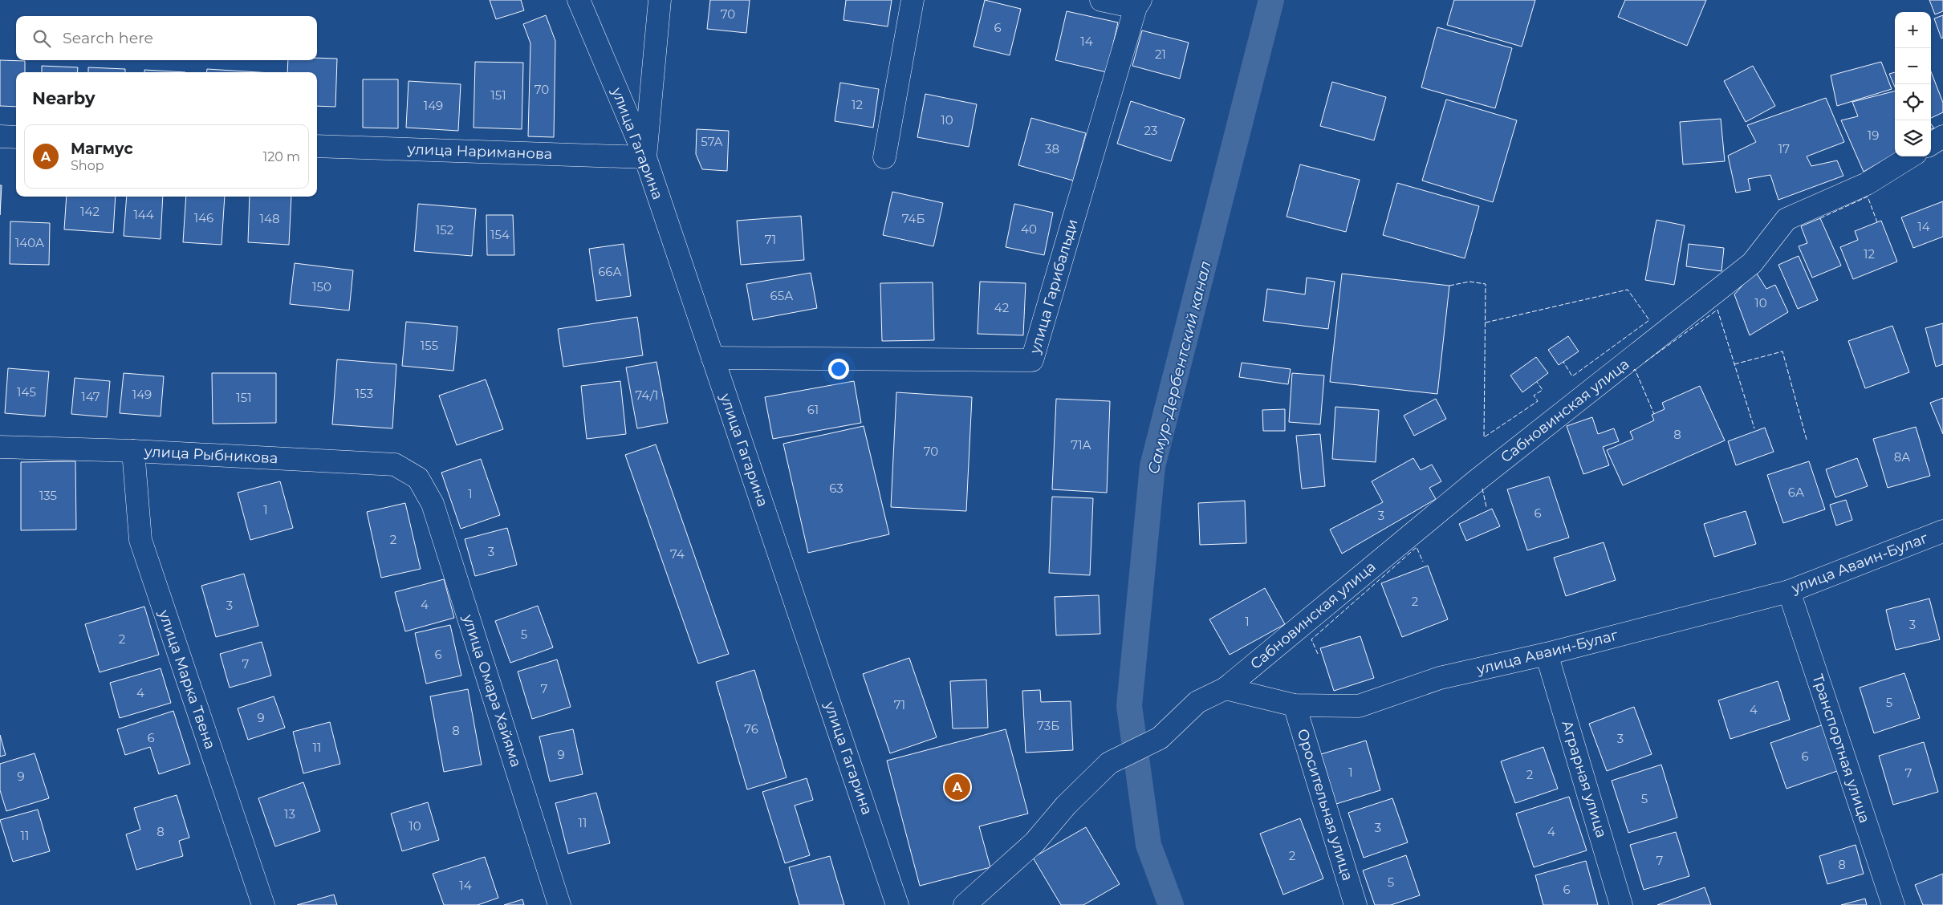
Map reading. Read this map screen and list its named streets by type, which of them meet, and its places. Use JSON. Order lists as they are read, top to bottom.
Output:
{
  "streets": {
    "street": [
      "улица Гагарина",
      "улица Нариманова",
      "улица Гарибальди",
      "Сабновинская улица",
      "улица Рыбникова",
      "улица Аваин-Булаг",
      "улица Марка Твена",
      "улица Омара Хайяма",
      "Транспортная улица",
      "Аграрная улица",
      "Оросительная улица"
    ]
  },
  "crossings": [
    ["улица Гагарина", "улица Нариманова"],
    ["улица Гагарина", "улица Гарибальди"],
    ["Сабновинская улица", "улица Аваин-Булаг"],
    ["улица Рыбникова", "улица Марка Твена"],
    ["улица Рыбникова", "улица Омара Хайяма"],
    ["улица Аваин-Булаг", "Транспортная улица"],
    ["улица Аваин-Булаг", "Аграрная улица"],
    ["улица Аваин-Булаг", "Оросительная улица"]
  ],
  "water": ["Самур-Дербентский канал"],
  "house_numbers": [
    "70",
    "6",
    "14",
    "21",
    "70",
    "151",
    "12",
    "149",
    "10",
    "23",
    "19",
    "57А",
    "38",
    "17",
    "142",
    "144",
    "146",
    "148",
    "74Б",
    "14",
    "40",
    "152",
    "154",
    "71",
    "140А",
    "12",
    "66А",
    "150",
    "65А",
    "10",
    "42",
    "155",
    "145",
    "153",
    "149",
    "74/1",
    "147",
    "151",
    "61",
    "8",
    "71А",
    "70",
    "8А",
    "63",
    "6А",
    "1",
    "135",
    "1",
    "6",
    "3",
    "2",
    "3",
    "74",
    "2",
    "4",
    "3",
    "1",
    "3",
    "5",
    "2",
    "6",
    "7",
    "7",
    "4",
    "5",
    "71",
    "4",
    "9",
    "73Б",
    "76",
    "8",
    "6",
    "3",
    "11",
    "9",
    "6",
    "1",
    "7",
    "2",
    "9",
    "5",
    "13",
    "11",
    "10",
    "3",
    "8",
    "4",
    "11",
    "2",
    "7",
    "8",
    "5",
    "14",
    "6"
  ],
  "page": {
    "map_buttons": ["+", "−"],
    "search": "Search here",
    "heading": "Nearby",
    "list": [
      {
        "mark": "A",
        "name": "Магмус",
        "note": "Shop",
        "value": "120 m"
      }
    ],
    "pins": "A"
  }
}
